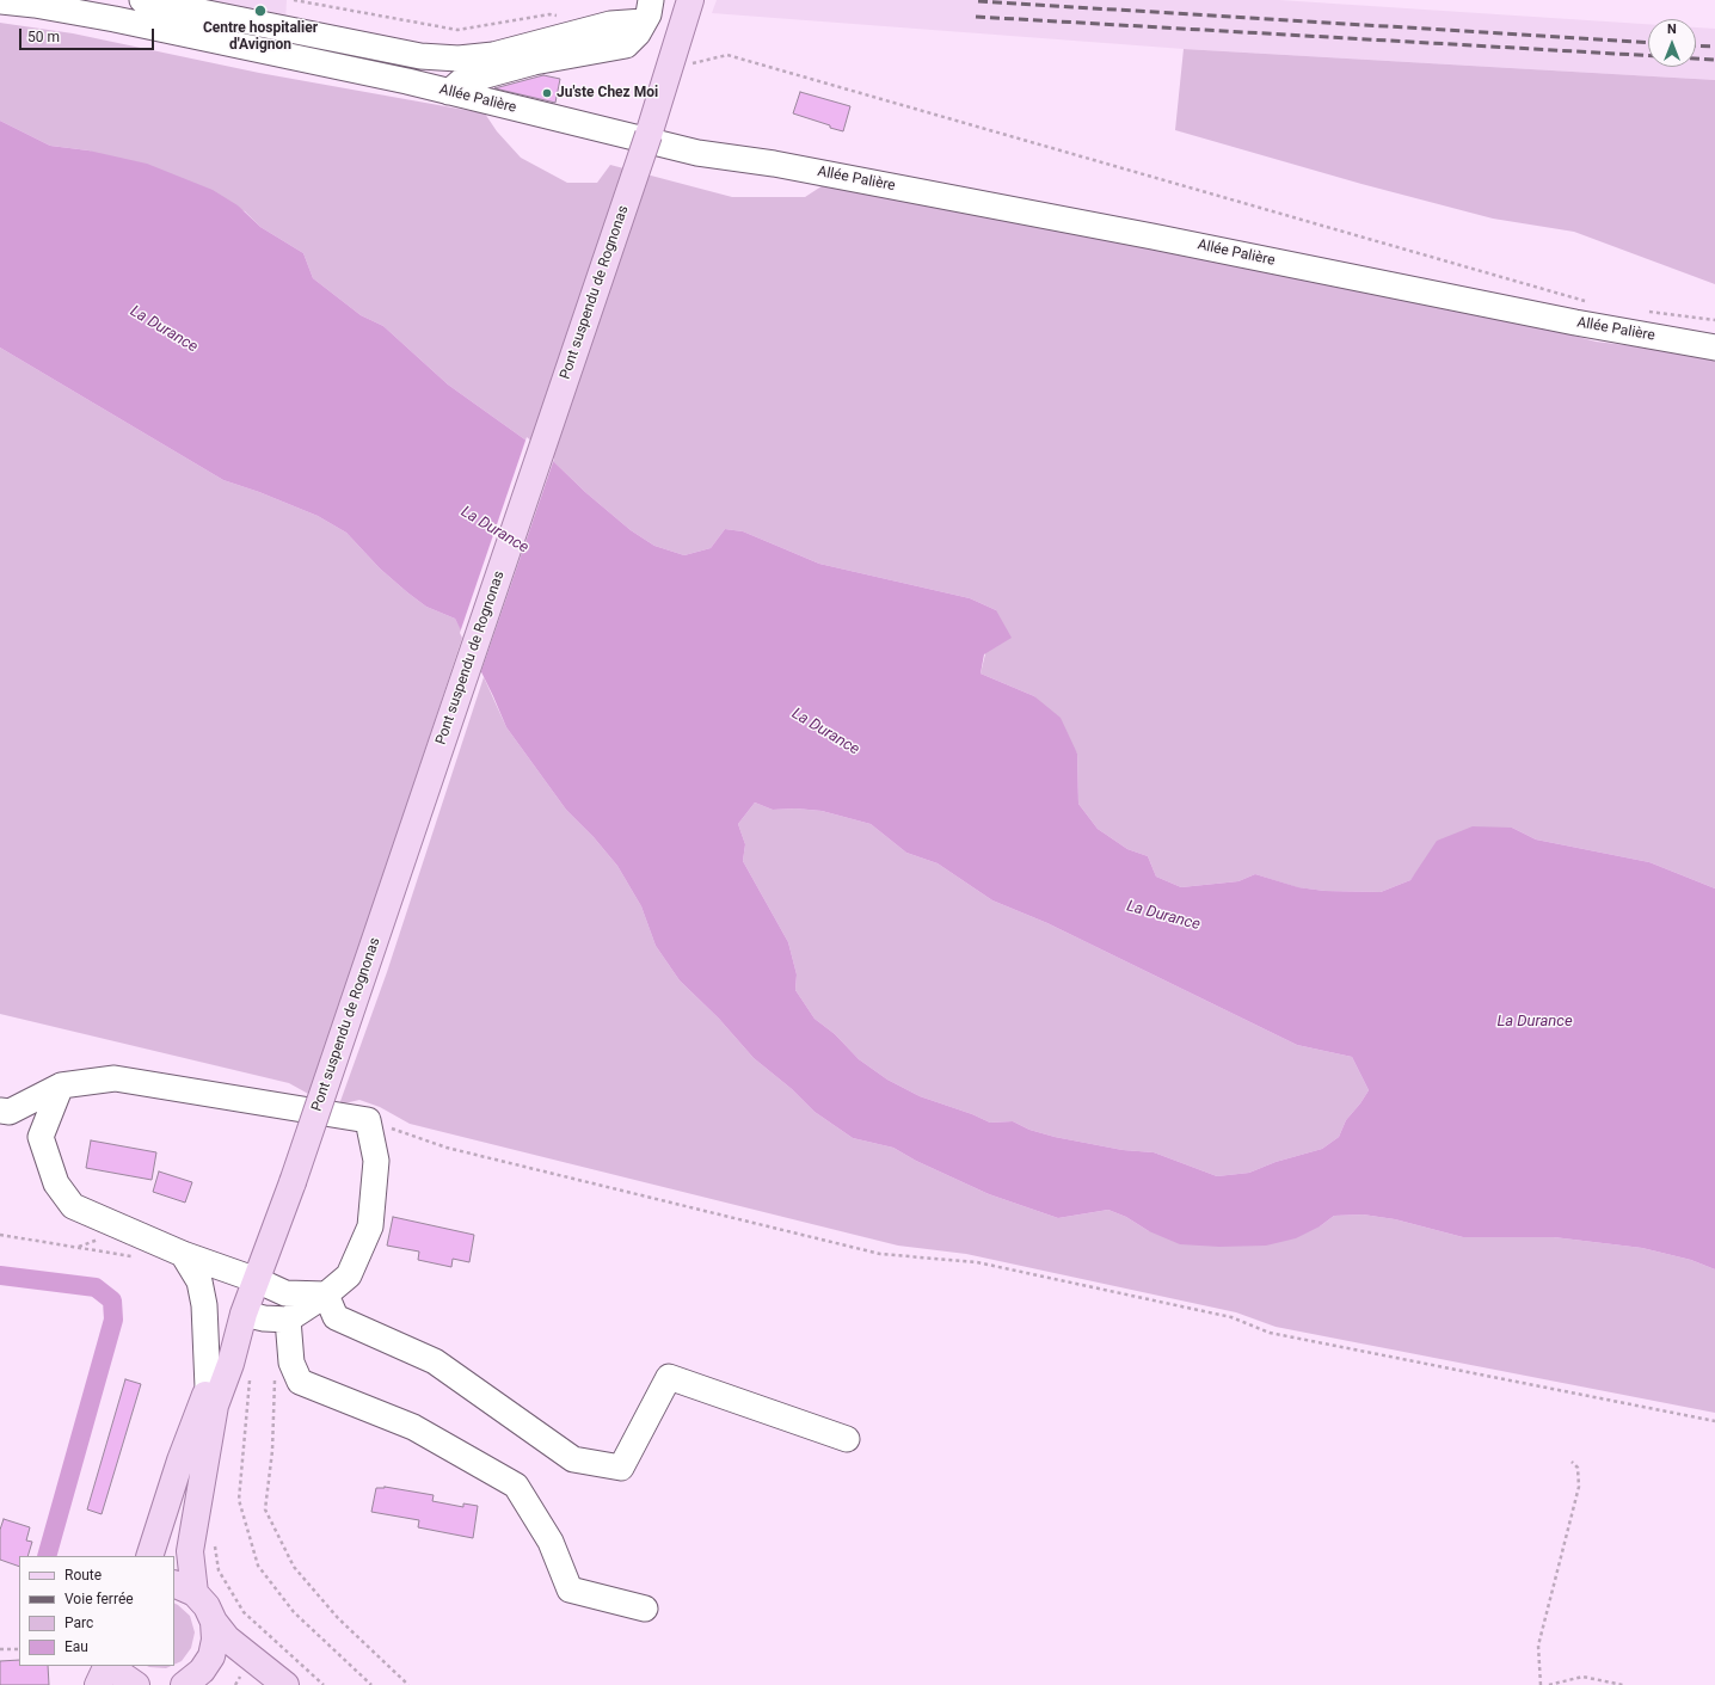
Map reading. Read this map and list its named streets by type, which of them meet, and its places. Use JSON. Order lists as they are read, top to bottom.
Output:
{
  "streets": {
    "main road": ["Pont suspendu de Rognonas"],
    "street": ["Allée Palière"]
  },
  "water": ["La Durance"],
  "places": ["Centre hospitalier d'Avignon", "Ju'ste Chez Moi"],
  "legend": [
    "Route",
    "Voie ferrée",
    "Parc",
    "Eau"
  ],
  "scale_bar": "50 m",
  "north": "top"
}
